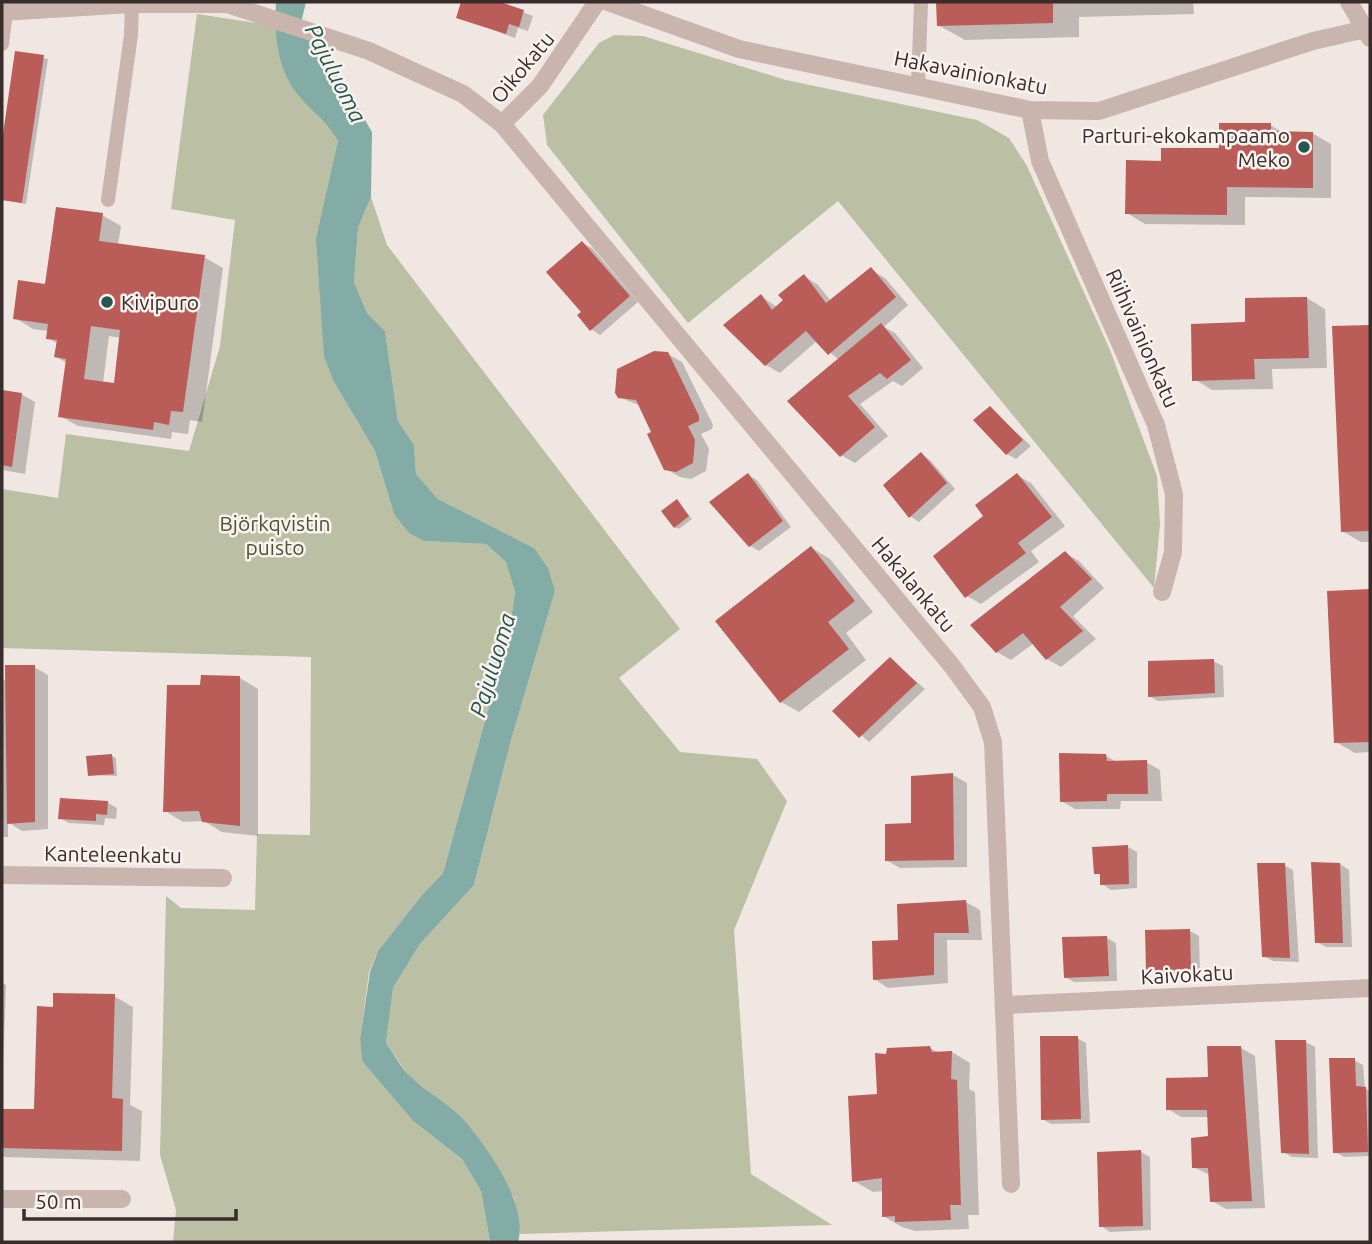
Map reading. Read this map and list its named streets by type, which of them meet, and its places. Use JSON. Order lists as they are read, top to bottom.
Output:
{
  "streets": {
    "street": [
      "Oikokatu",
      "Hakavainionkatu",
      "Riihivainionkatu",
      "Hakalankatu",
      "Kanteleenkatu",
      "Kaivokatu"
    ]
  },
  "crossings": [
    ["Oikokatu", "Hakalankatu"],
    ["Hakavainionkatu", "Riihivainionkatu"],
    ["Hakalankatu", "Kaivokatu"]
  ],
  "water": ["Pajuluoma"],
  "parks": ["Björkqvistin puisto"],
  "places": ["Parturi-ekokampaamo Meko", "Kivipuro"],
  "scale_bar": "50 m"
}
